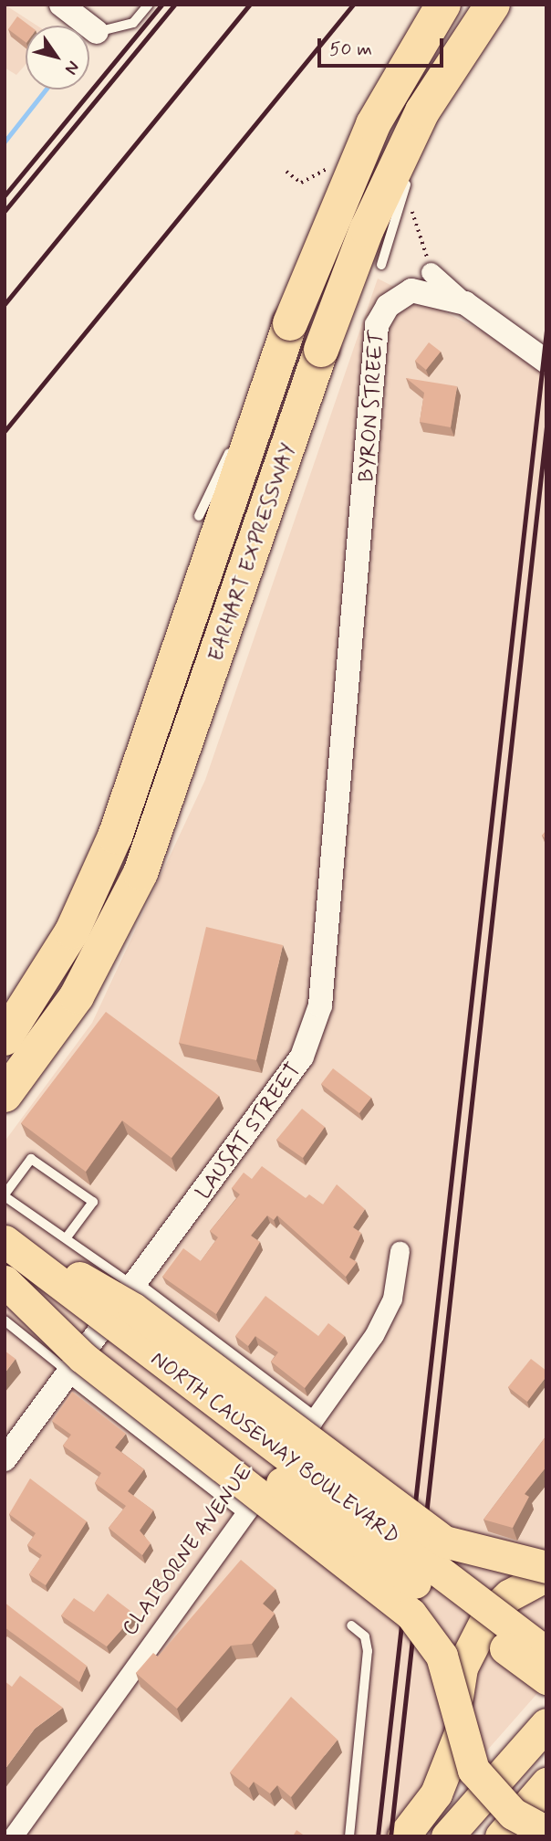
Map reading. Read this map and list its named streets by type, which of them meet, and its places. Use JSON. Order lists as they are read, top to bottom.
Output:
{
  "streets": {
    "highway": ["EARHART EXPRESSWAY", "NORTH CAUSEWAY BOULEVARD"],
    "street": ["BYRON STREET", "LAUSAT STREET", "CLAIBORNE AVENUE"]
  },
  "crossings": [
    ["BYRON STREET", "LAUSAT STREET"]
  ],
  "scale_bar": "50 m",
  "north": "bottom right"
}
